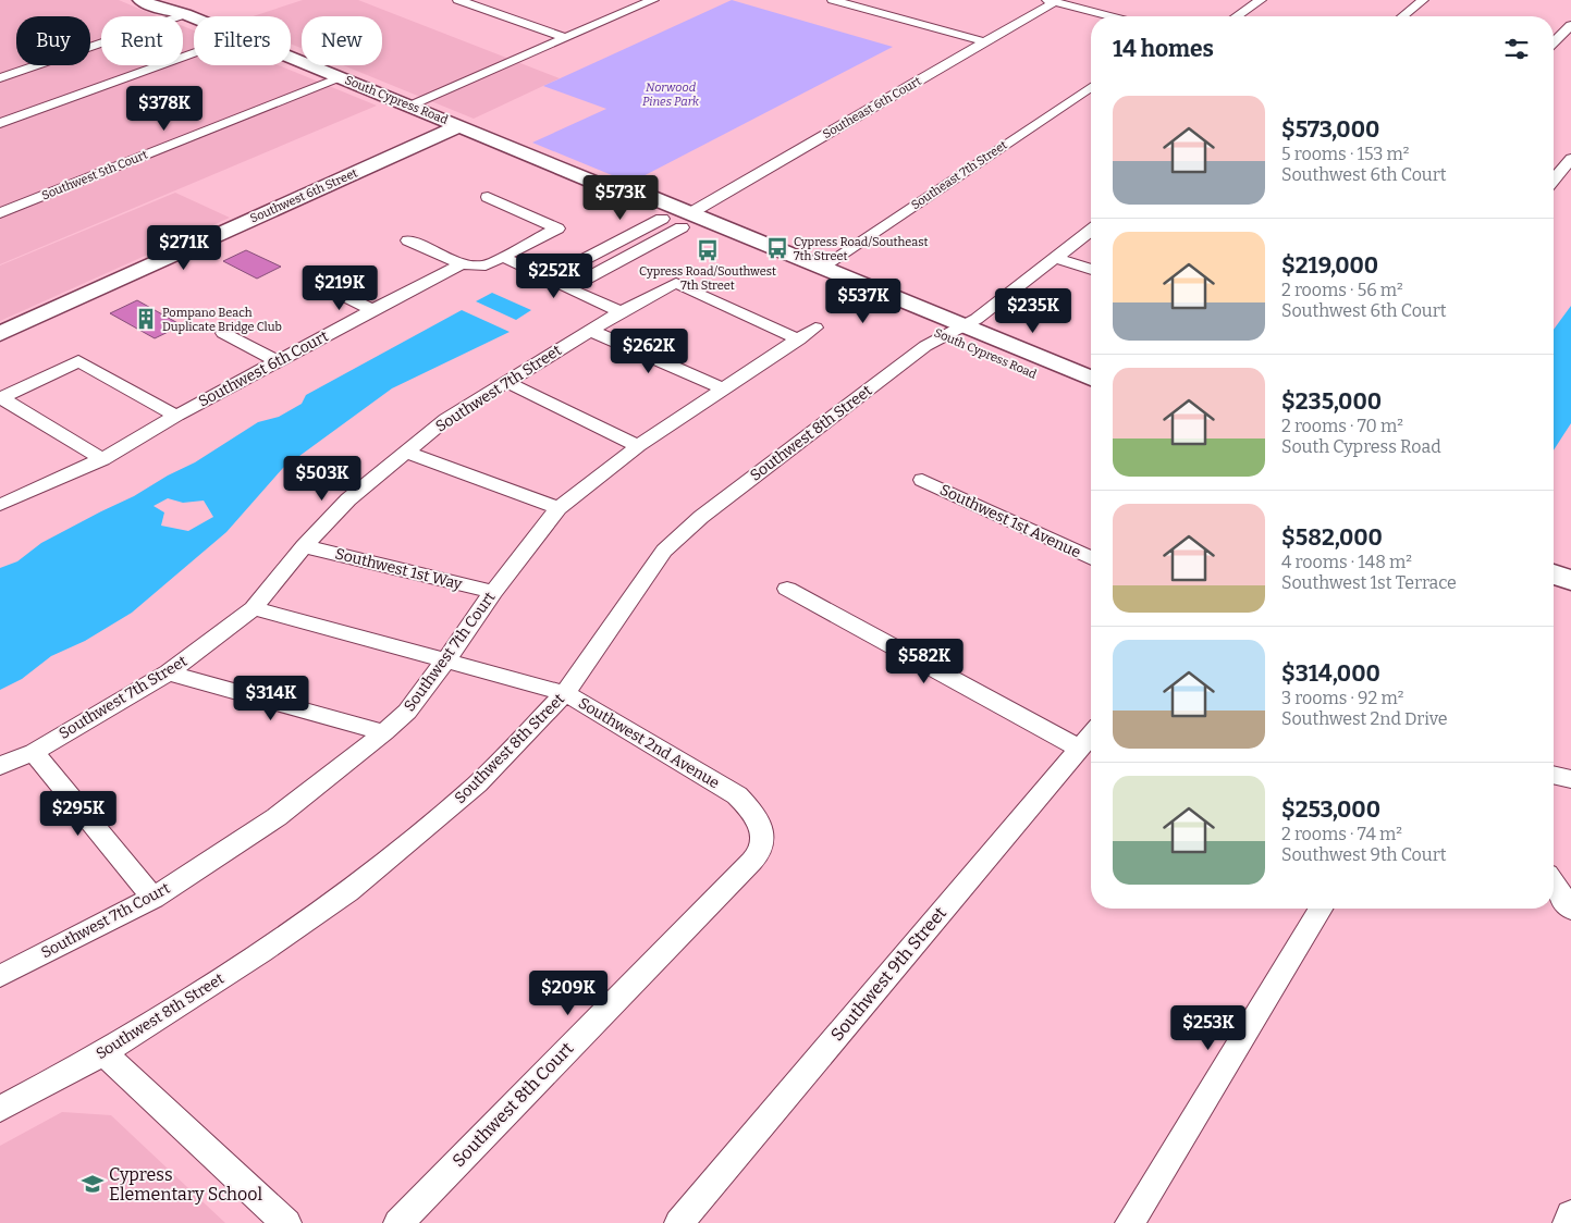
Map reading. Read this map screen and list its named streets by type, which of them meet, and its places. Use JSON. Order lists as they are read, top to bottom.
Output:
{
  "streets": {
    "street": [
      "South Cypress Road",
      "Southeast 6th Court",
      "Southwest 5th Court",
      "Southeast 7th Street",
      "Southwest 6th Street",
      "Southwest 6th Court",
      "Southwest 7th Street",
      "Southwest 8th Street",
      "Southwest 1st Avenue",
      "Southwest 1st Way",
      "Southwest 7th Court",
      "Southwest 2nd Avenue",
      "Southwest 9th Street",
      "Southwest 8th Court"
    ]
  },
  "crossings": [
    ["South Cypress Road", "Southeast 6th Court"],
    ["South Cypress Road", "Southwest 5th Court"],
    ["South Cypress Road", "Southeast 7th Street"],
    ["South Cypress Road", "Southwest 6th Street"],
    ["South Cypress Road", "Southwest 8th Street"],
    ["Southwest 7th Street", "Southwest 1st Way"],
    ["Southwest 7th Street", "Southwest 7th Court"],
    ["Southwest 7th Street", "Southwest 2nd Avenue"],
    ["Southwest 8th Street", "Southwest 2nd Avenue"],
    ["Southwest 1st Way", "Southwest 7th Court"],
    ["Southwest 7th Court", "Southwest 2nd Avenue"],
    ["Southwest 2nd Avenue", "Southwest 8th Court"]
  ],
  "parks": ["Norwood Pines Park"],
  "places": {
    "bus stop": ["Cypress Road/Southeast 7th Street", "Cypress Road/Southwest 7th Street"],
    "building": ["Pompano Beach Duplicate Bridge Club"],
    "school or university": ["Cypress Elementary School"]
  },
  "page": {
    "chip": [
      "Buy",
      "Rent",
      "Filters",
      "New"
    ],
    "heading": "14 homes",
    "list": [
      {
        "name": "$573,000",
        "note": "5 rooms · 153 m² · Southwest 6th Court"
      },
      {
        "name": "$219,000",
        "note": "2 rooms · 56 m² · Southwest 6th Court"
      },
      {
        "name": "$235,000",
        "note": "2 rooms · 70 m² · South Cypress Road"
      },
      {
        "name": "$582,000",
        "note": "4 rooms · 148 m² · Southwest 1st Terrace"
      },
      {
        "name": "$314,000",
        "note": "3 rooms · 92 m² · Southwest 2nd Drive"
      },
      {
        "name": "$253,000",
        "note": "2 rooms · 74 m² · Southwest 9th Court"
      }
    ],
    "price": [
      "$378K",
      "$573K",
      "$271K",
      "$252K",
      "$219K",
      "$537K",
      "$235K",
      "$262K",
      "$503K",
      "$582K",
      "$314K",
      "$295K",
      "$209K",
      "$253K"
    ]
  }
}
